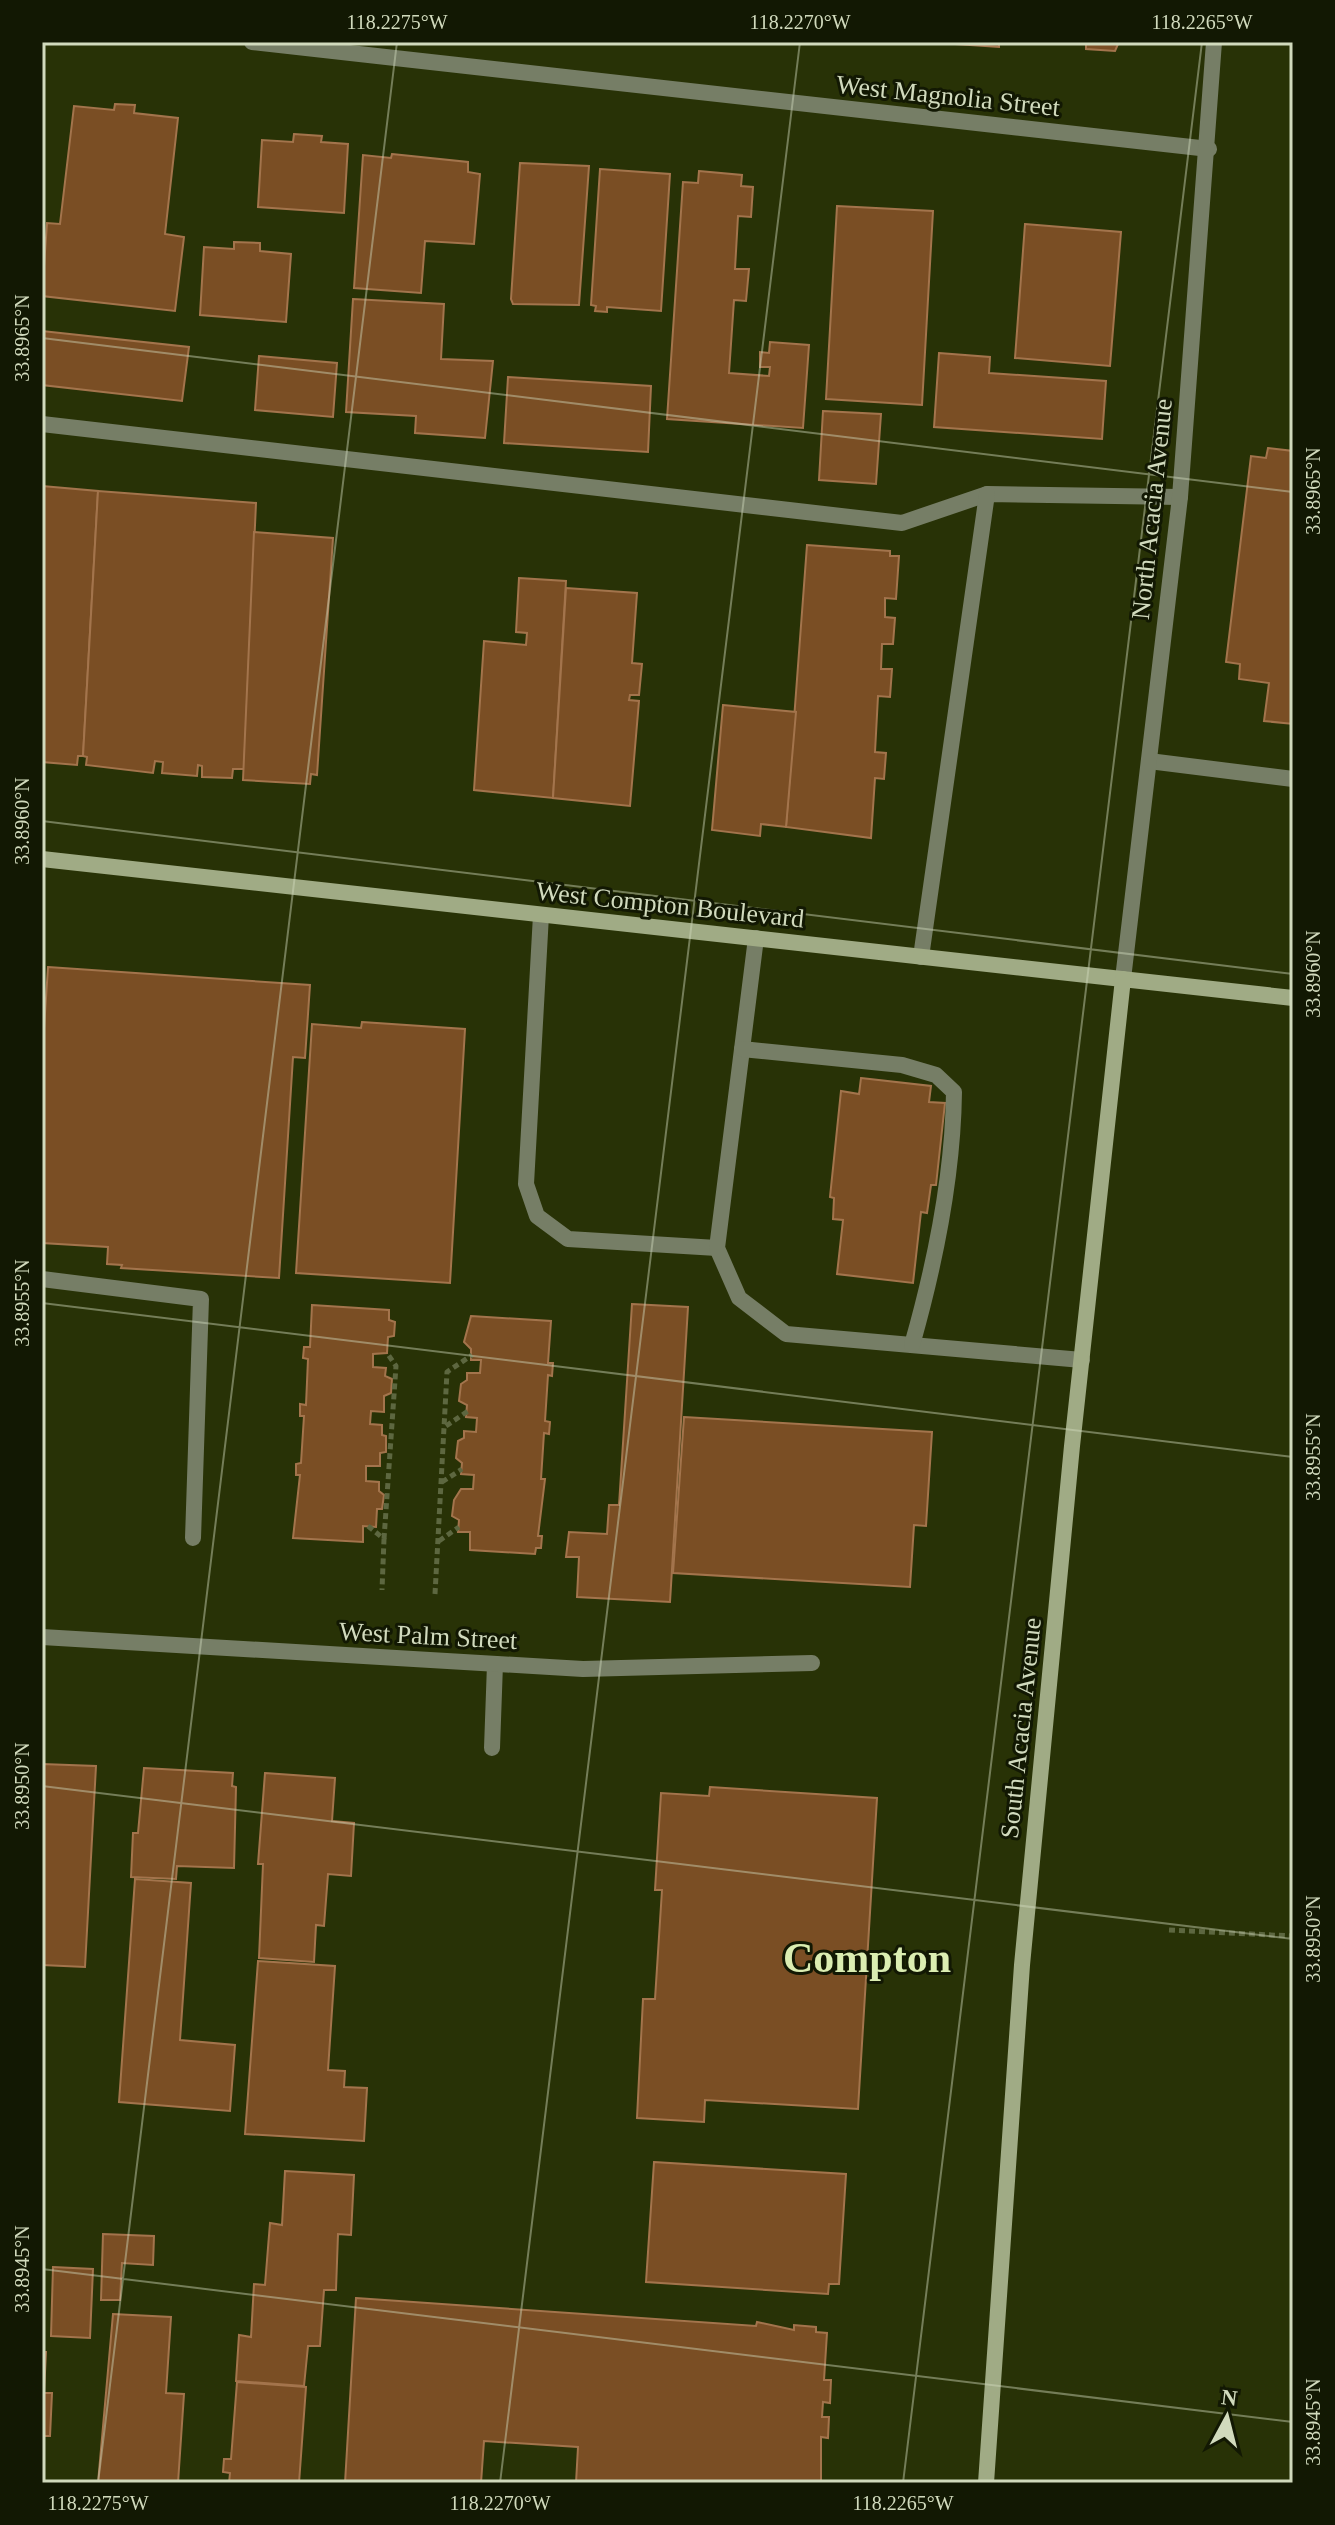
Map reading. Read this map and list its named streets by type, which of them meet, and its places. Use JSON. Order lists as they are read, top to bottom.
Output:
{
  "streets": {
    "street": [
      "West Magnolia Street",
      "North Acacia Avenue",
      "West Compton Boulevard",
      "West Palm Street",
      "South Acacia Avenue"
    ]
  },
  "crossings": [
    ["West Magnolia Street", "North Acacia Avenue"],
    ["North Acacia Avenue", "West Compton Boulevard"],
    ["North Acacia Avenue", "South Acacia Avenue"],
    ["West Compton Boulevard", "South Acacia Avenue"]
  ],
  "districts": ["Compton"],
  "north": "top",
  "coordinates": [
    "118.2275°W",
    "118.2270°W",
    "118.2265°W",
    "33.8965°N",
    "33.8960°N",
    "33.8955°N",
    "33.8950°N",
    "33.8945°N"
  ]
}
